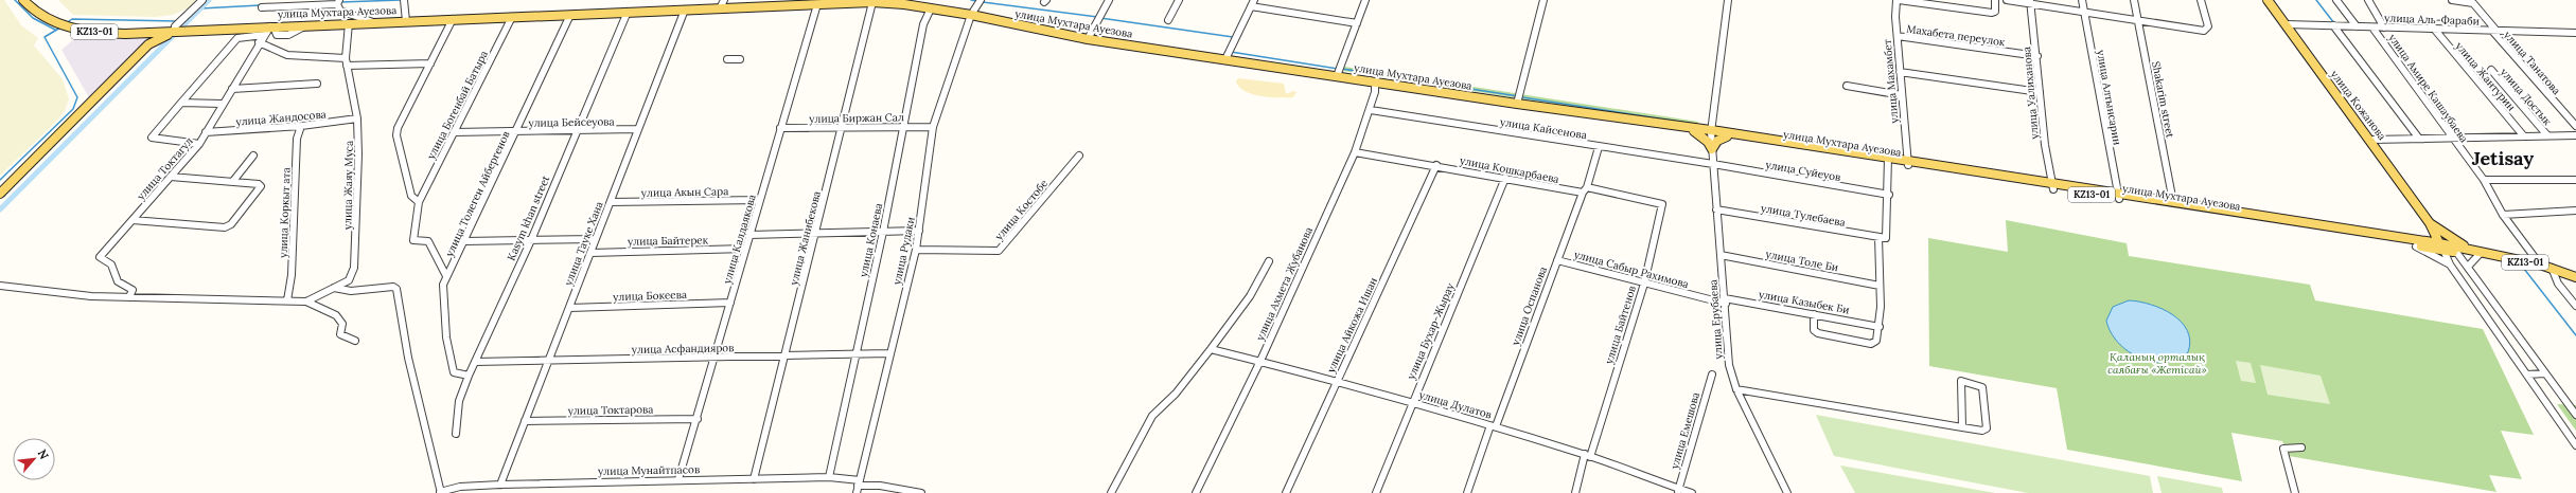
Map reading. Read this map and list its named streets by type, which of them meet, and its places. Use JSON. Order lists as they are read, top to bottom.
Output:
{
  "streets": {
    "main road": ["улица Мухтара Ауезова", "KZ13-01", "улица Кожанова"],
    "street": [
      "улица Аль-Фараби",
      "Махабета переулок",
      "улица Танатова",
      "улица Жантурин",
      "улица Махамбет",
      "улица Амире Кашаубаева",
      "улица Уалиханова",
      "улица Достык",
      "улица Алтынсарин",
      "Shakarim street",
      "улица Богенбай Батыра",
      "улица Жандосова",
      "улица Биржан Сал",
      "улица Бейсеуова",
      "улица Кайсенова",
      "улица Токтагул",
      "улица Кошкарбаева",
      "улица Суйеуов",
      "улица Жаяу Муса",
      "улица Акын Сара",
      "улица Толеген Айбергенов",
      "улица Костобе",
      "улица Коркыт ата",
      "улица Тулебаева",
      "Kasym khan street",
      "улица Жанибекова",
      "улица Калдаякова",
      "улица Байтерек",
      "улица Конаева",
      "улица Тауке Хана",
      "улица Рудаки",
      "улица Толе Би",
      "улица Сабыр Рахимова",
      "улица Ахмета Жубанова",
      "улица Бокеева",
      "улица Казыбек Би",
      "улица Оспанова",
      "улица Ерубаева",
      "улица Айкожа Ишан",
      "улица Байтенов",
      "улица Бухар-Жырау",
      "улица Асфандияров",
      "улица Дулатов",
      "улица Токтарова",
      "улица Емешова",
      "улица Мунайтпасов"
    ]
  },
  "crossings": [
    ["улица Мухтара Ауезова", "KZ13-01"],
    ["улица Мухтара Ауезова", "улица Махамбет"],
    ["улица Мухтара Ауезова", "улица Амире Кашаубаева"],
    ["улица Мухтара Ауезова", "улица Уалиханова"],
    ["улица Мухтара Ауезова", "улица Алтынсарин"],
    ["улица Мухтара Ауезова", "Shakarim street"],
    ["улица Мухтара Ауезова", "улица Богенбай Батыра"],
    ["улица Мухтара Ауезова", "улица Кожанова"],
    ["улица Мухтара Ауезова", "улица Токтагул"],
    ["улица Мухтара Ауезова", "улица Жаяу Муса"],
    ["улица Мухтара Ауезова", "улица Толеген Айбергенов"],
    ["улица Мухтара Ауезова", "Kasym khan street"],
    ["улица Мухтара Ауезова", "улица Жанибекова"],
    ["улица Мухтара Ауезова", "улица Калдаякова"],
    ["улица Мухтара Ауезова", "улица Конаева"],
    ["улица Мухтара Ауезова", "улица Тауке Хана"],
    ["улица Мухтара Ауезова", "улица Рудаки"],
    ["улица Мухтара Ауезова", "улица Ахмета Жубанова"],
    ["улица Мухтара Ауезова", "улица Ерубаева"],
    ["улица Аль-Фараби", "улица Танатова"],
    ["улица Аль-Фараби", "улица Жантурин"],
    ["улица Аль-Фараби", "улица Амире Кашаубаева"],
    ["улица Аль-Фараби", "улица Кожанова"],
    ["Махабета переулок", "улица Махамбет"],
    ["Махабета переулок", "улица Уалиханова"],
    ["улица Богенбай Батыра", "улица Бейсеуова"],
    ["улица Богенбай Батыра", "улица Толеген Айбергенов"],
    ["улица Жандосова", "улица Токтагул"],
    ["улица Жандосова", "улица Жаяу Муса"],
    ["улица Жандосова", "улица Коркыт ата"],
    ["улица Биржан Сал", "улица Жанибекова"],
    ["улица Биржан Сал", "улица Калдаякова"],
    ["улица Биржан Сал", "улица Конаева"],
    ["улица Биржан Сал", "улица Рудаки"],
    ["улица Бейсеуова", "улица Толеген Айбергенов"],
    ["улица Бейсеуова", "Kasym khan street"],
    ["улица Бейсеуова", "улица Тауке Хана"],
    ["улица Кайсенова", "улица Суйеуов"],
    ["улица Кайсенова", "улица Ахмета Жубанова"],
    ["улица Кайсенова", "улица Оспанова"],
    ["улица Кайсенова", "улица Ерубаева"],
    ["улица Токтагул", "улица Жаяу Муса"],
    ["улица Кошкарбаева", "улица Ахмета Жубанова"],
    ["улица Кошкарбаева", "улица Оспанова"],
    ["улица Кошкарбаева", "улица Айкожа Ишан"],
    ["улица Кошкарбаева", "улица Байтенов"],
    ["улица Кошкарбаева", "улица Бухар-Жырау"],
    ["улица Суйеуов", "улица Тулебаева"],
    ["улица Суйеуов", "улица Ерубаева"],
    ["улица Жаяу Муса", "улица Коркыт ата"],
    ["улица Акын Сара", "улица Калдаякова"],
    ["улица Акын Сара", "улица Тауке Хана"],
    ["улица Толеген Айбергенов", "Kasym khan street"],
    ["улица Костобе", "улица Рудаки"],
    ["улица Тулебаева", "улица Ерубаева"],
    ["Kasym khan street", "улица Асфандияров"],
    ["улица Жанибекова", "улица Асфандияров"],
    ["улица Жанибекова", "улица Мунайтпасов"],
    ["улица Калдаякова", "улица Байтерек"],
    ["улица Калдаякова", "улица Бокеева"],
    ["улица Калдаякова", "улица Асфандияров"],
    ["улица Калдаякова", "улица Токтарова"],
    ["улица Калдаякова", "улица Мунайтпасов"],
    ["улица Байтерек", "улица Тауке Хана"],
    ["улица Конаева", "улица Асфандияров"],
    ["улица Конаева", "улица Мунайтпасов"],
    ["улица Тауке Хана", "улица Бокеева"],
    ["улица Тауке Хана", "улица Асфандияров"],
    ["улица Тауке Хана", "улица Токтарова"],
    ["улица Тауке Хана", "улица Мунайтпасов"],
    ["улица Рудаки", "улица Асфандияров"],
    ["улица Рудаки", "улица Мунайтпасов"],
    ["улица Толе Би", "улица Ерубаева"],
    ["улица Сабыр Рахимова", "улица Казыбек Би"],
    ["улица Сабыр Рахимова", "улица Оспанова"],
    ["улица Сабыр Рахимова", "улица Ерубаева"],
    ["улица Сабыр Рахимова", "улица Байтенов"],
    ["улица Ахмета Жубанова", "улица Дулатов"],
    ["улица Казыбек Би", "улица Ерубаева"],
    ["улица Оспанова", "улица Дулатов"],
    ["улица Айкожа Ишан", "улица Дулатов"],
    ["улица Байтенов", "улица Дулатов"],
    ["улица Бухар-Жырау", "улица Дулатов"],
    ["улица Дулатов", "улица Емешова"]
  ],
  "districts": ["Jetisay"],
  "parks": ["Қаланың орталық саябағы «Жетісай»"],
  "north": "top right"
}
